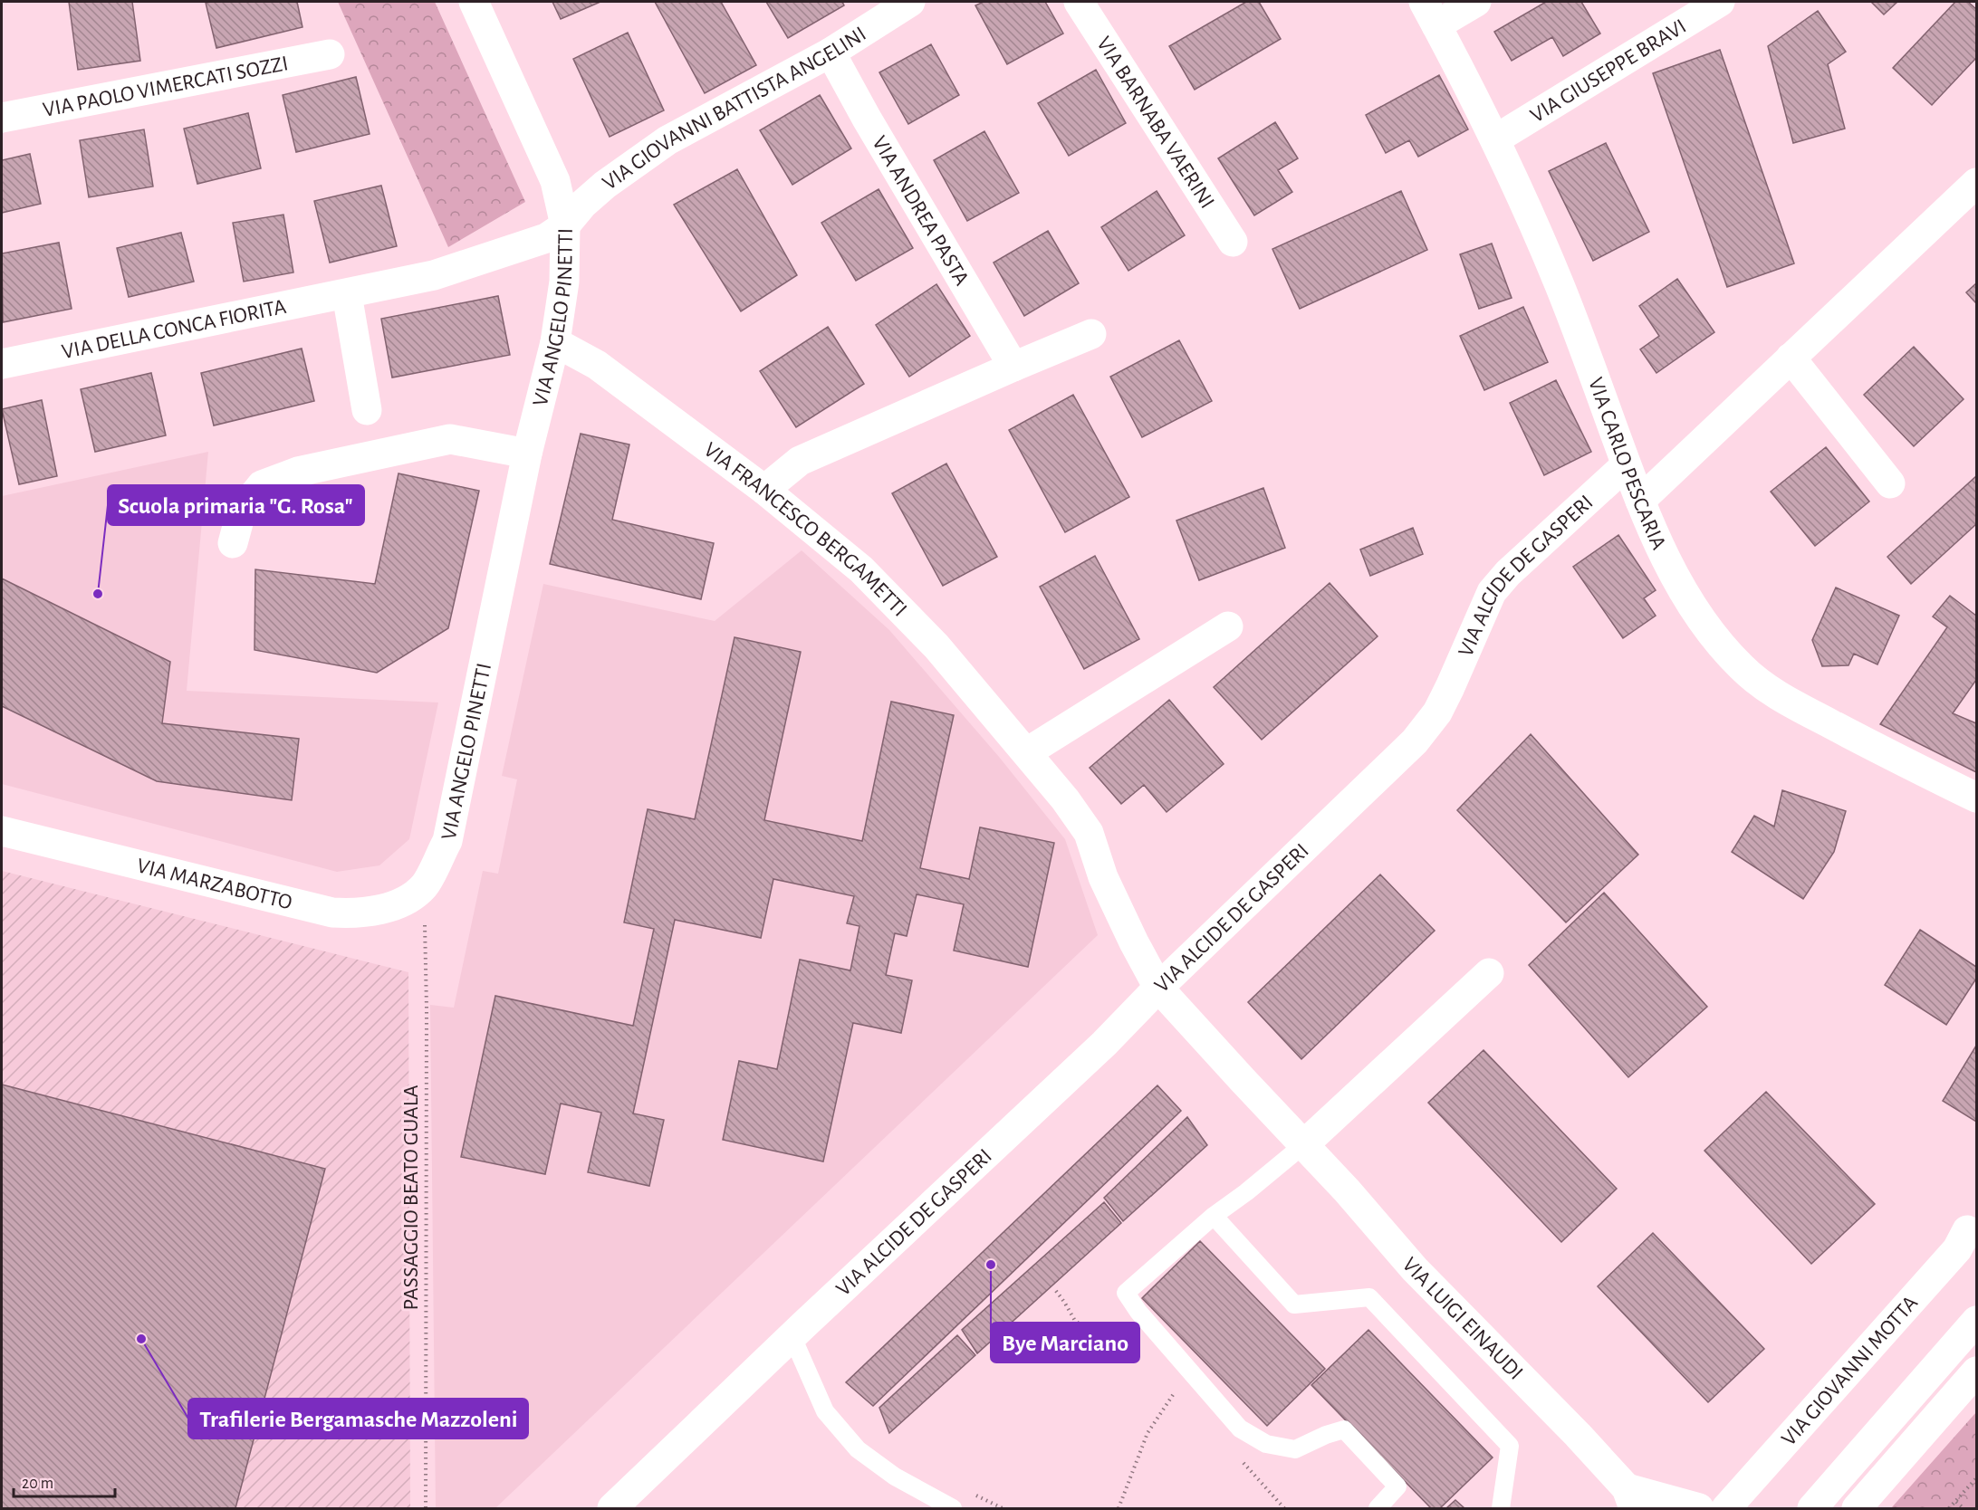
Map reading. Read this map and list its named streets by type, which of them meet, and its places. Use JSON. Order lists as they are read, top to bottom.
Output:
{
  "streets": {
    "main road": [
      "VIA GIUSEPPE BRAVI",
      "VIA PAOLO VIMERCATI SOZZI",
      "VIA GIOVANNI BATTISTA ANGELINI",
      "VIA BARNABA VAERINI",
      "VIA ANDREA PASTA",
      "VIA ANGELO PINETTI",
      "VIA DELLA CONCA FIORITA",
      "VIA CARLO PESCARIA",
      "VIA FRANCESCO BERGAMETTI",
      "VIA ALCIDE DE GASPERI",
      "VIA MARZABOTTO",
      "VIA LUIGI EINAUDI",
      "VIA GIOVANNI MOTTA"
    ],
    "path": ["PASSAGGIO BEATO GUALA"]
  },
  "crossings": [
    ["VIA GIUSEPPE BRAVI", "VIA CARLO PESCARIA"],
    ["VIA GIOVANNI BATTISTA ANGELINI", "VIA ANDREA PASTA"],
    ["VIA GIOVANNI BATTISTA ANGELINI", "VIA ANGELO PINETTI"],
    ["VIA GIOVANNI BATTISTA ANGELINI", "VIA DELLA CONCA FIORITA"],
    ["VIA ANGELO PINETTI", "VIA DELLA CONCA FIORITA"],
    ["VIA ANGELO PINETTI", "VIA FRANCESCO BERGAMETTI"],
    ["VIA ANGELO PINETTI", "VIA MARZABOTTO"],
    ["VIA ANGELO PINETTI", "PASSAGGIO BEATO GUALA"],
    ["VIA CARLO PESCARIA", "VIA ALCIDE DE GASPERI"],
    ["VIA FRANCESCO BERGAMETTI", "VIA ALCIDE DE GASPERI"],
    ["VIA FRANCESCO BERGAMETTI", "VIA LUIGI EINAUDI"],
    ["VIA ALCIDE DE GASPERI", "VIA LUIGI EINAUDI"],
    ["VIA MARZABOTTO", "PASSAGGIO BEATO GUALA"]
  ],
  "places": ["Scuola primaria \"G. Rosa\"", "Bye Marciano", "Trafilerie Bergamasche Mazzoleni"],
  "scale_bar": "20 m"
}
